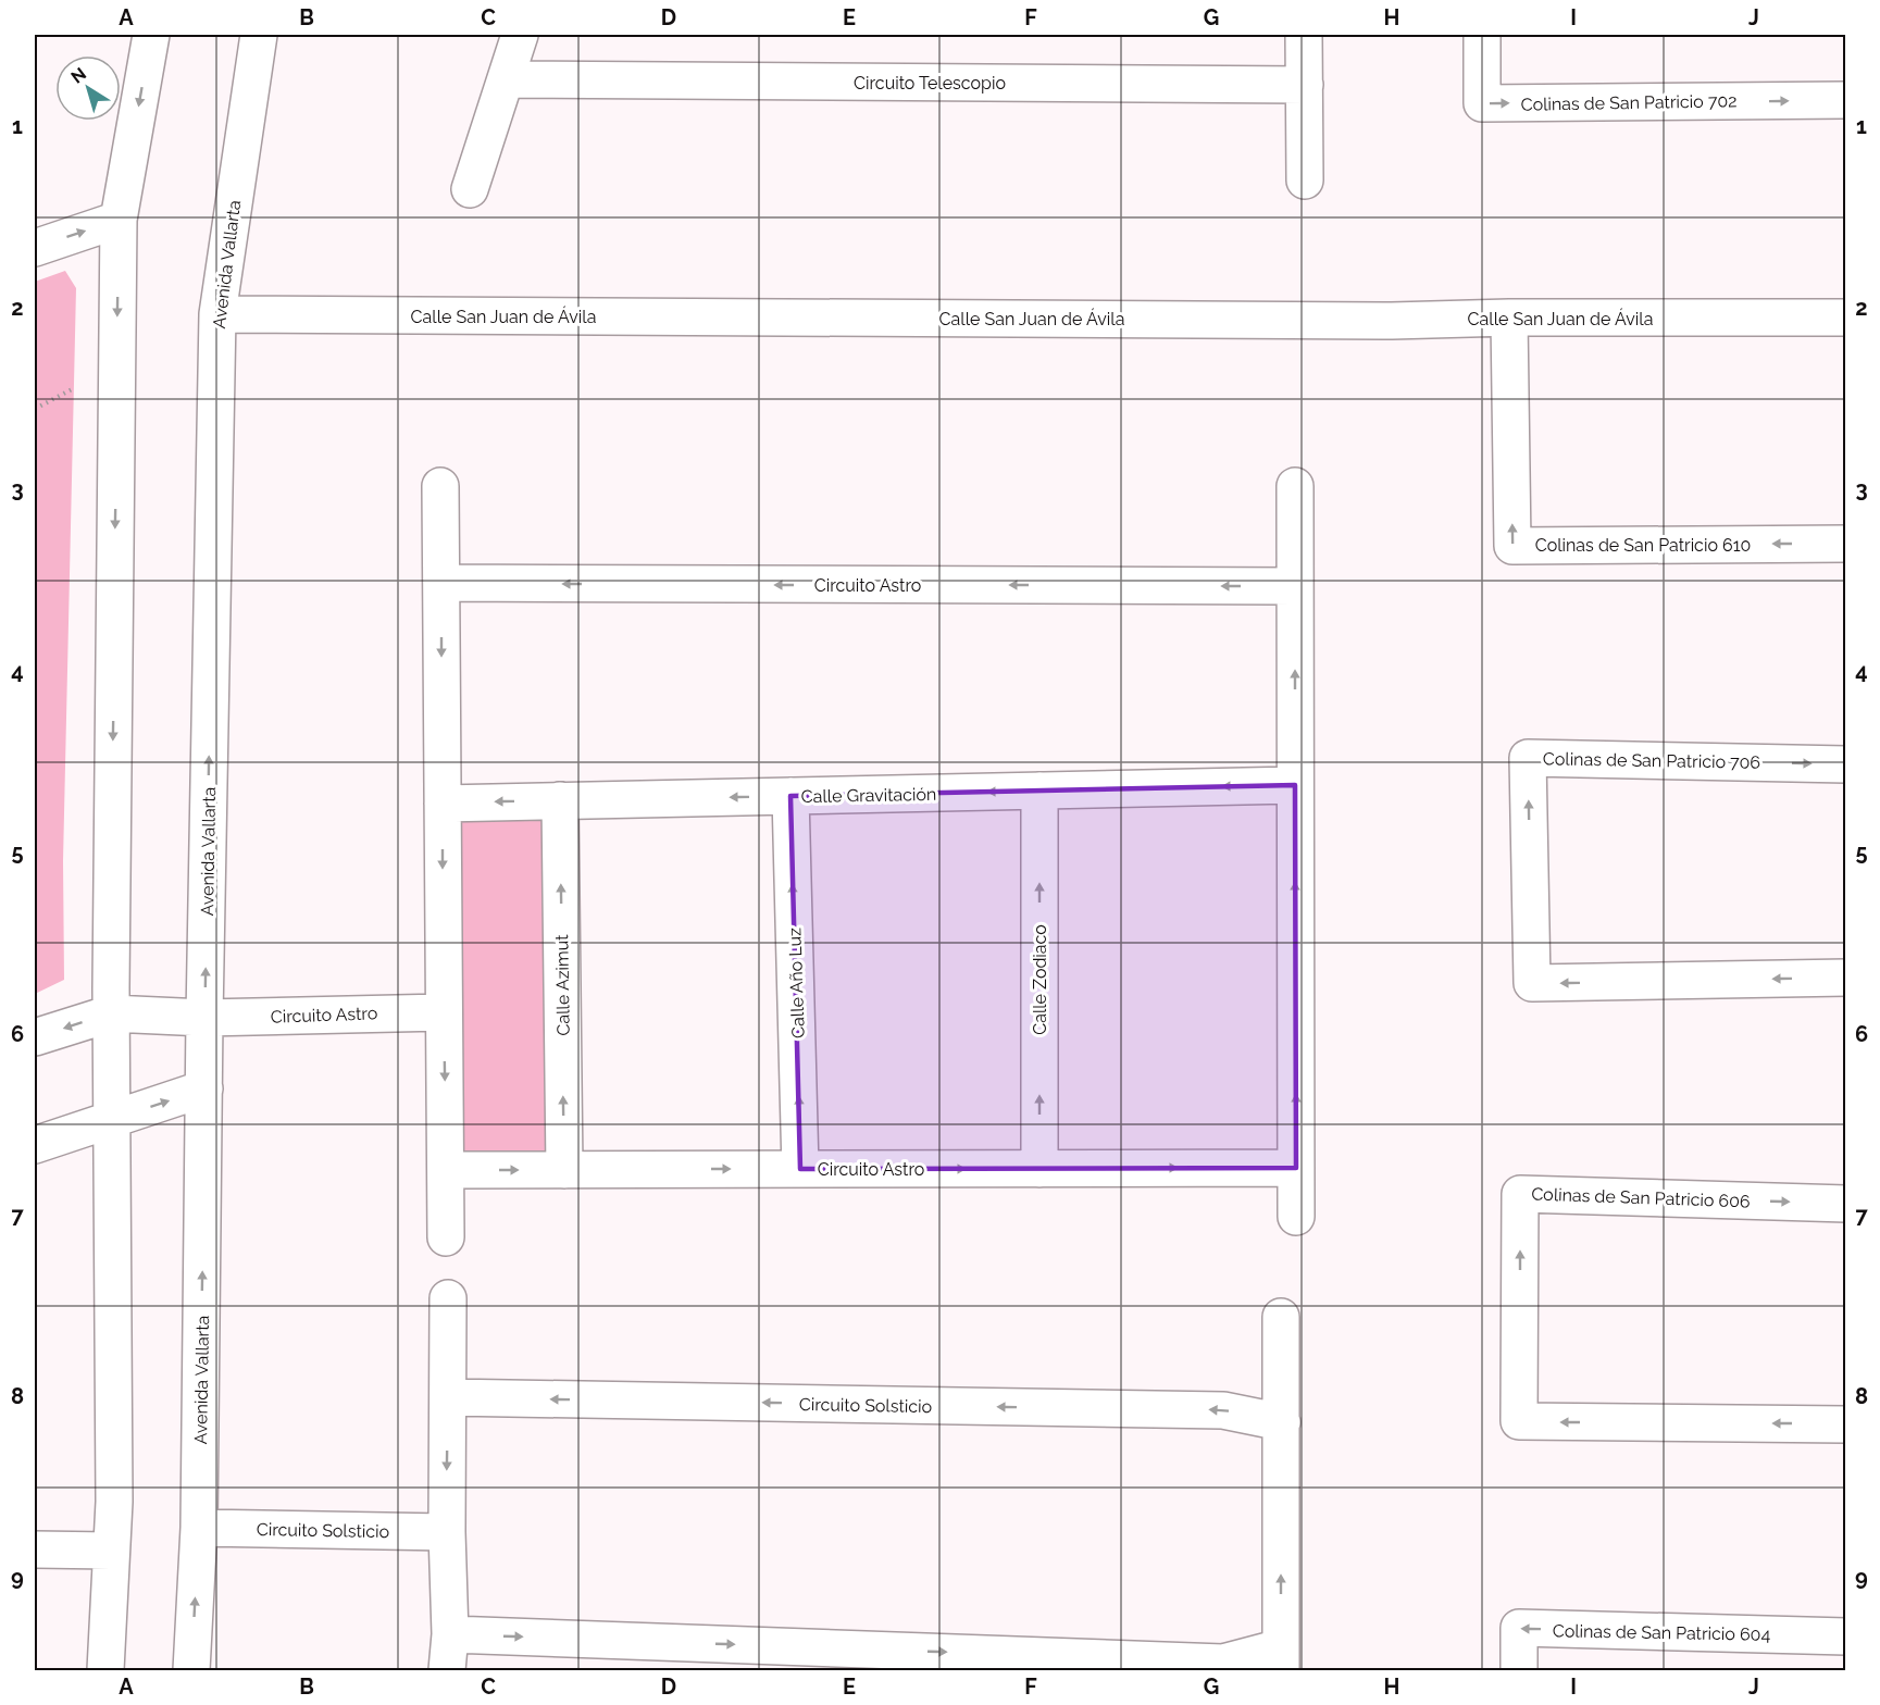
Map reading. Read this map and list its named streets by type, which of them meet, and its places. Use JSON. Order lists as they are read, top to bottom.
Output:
{
  "streets": {
    "street": [
      "Circuito Telescopio",
      "Colinas de San Patricio 702",
      "Avenida Vallarta",
      "Calle San Juan de Ávila",
      "Colinas de San Patricio 610",
      "Circuito Astro",
      "Colinas de San Patricio 706",
      "Calle Gravitación",
      "Calle Zodiaco",
      "Calle Año Luz",
      "Calle Azimut",
      "Colinas de San Patricio 606",
      "Circuito Solsticio",
      "Colinas de San Patricio 604"
    ]
  },
  "crossings": [
    ["Avenida Vallarta", "Calle San Juan de Ávila"],
    ["Avenida Vallarta", "Circuito Astro"],
    ["Avenida Vallarta", "Circuito Solsticio"],
    ["Calle San Juan de Ávila", "Colinas de San Patricio 610"],
    ["Circuito Astro", "Calle Zodiaco"],
    ["Circuito Astro", "Calle Año Luz"],
    ["Circuito Astro", "Calle Azimut"],
    ["Calle Gravitación", "Calle Zodiaco"],
    ["Calle Gravitación", "Calle Año Luz"],
    ["Calle Gravitación", "Calle Azimut"]
  ],
  "one_way": [
    "Colinas de San Patricio 702",
    "Calle Gravitación",
    "Calle Año Luz",
    "Colinas de San Patricio 604"
  ],
  "north": "top left",
  "grid": {
    "columns": [
      "A",
      "B",
      "C",
      "D",
      "E",
      "F",
      "G",
      "H",
      "I",
      "J"
    ],
    "rows": [
      "1",
      "2",
      "3",
      "4",
      "5",
      "6",
      "7",
      "8",
      "9"
    ]
  }
}
